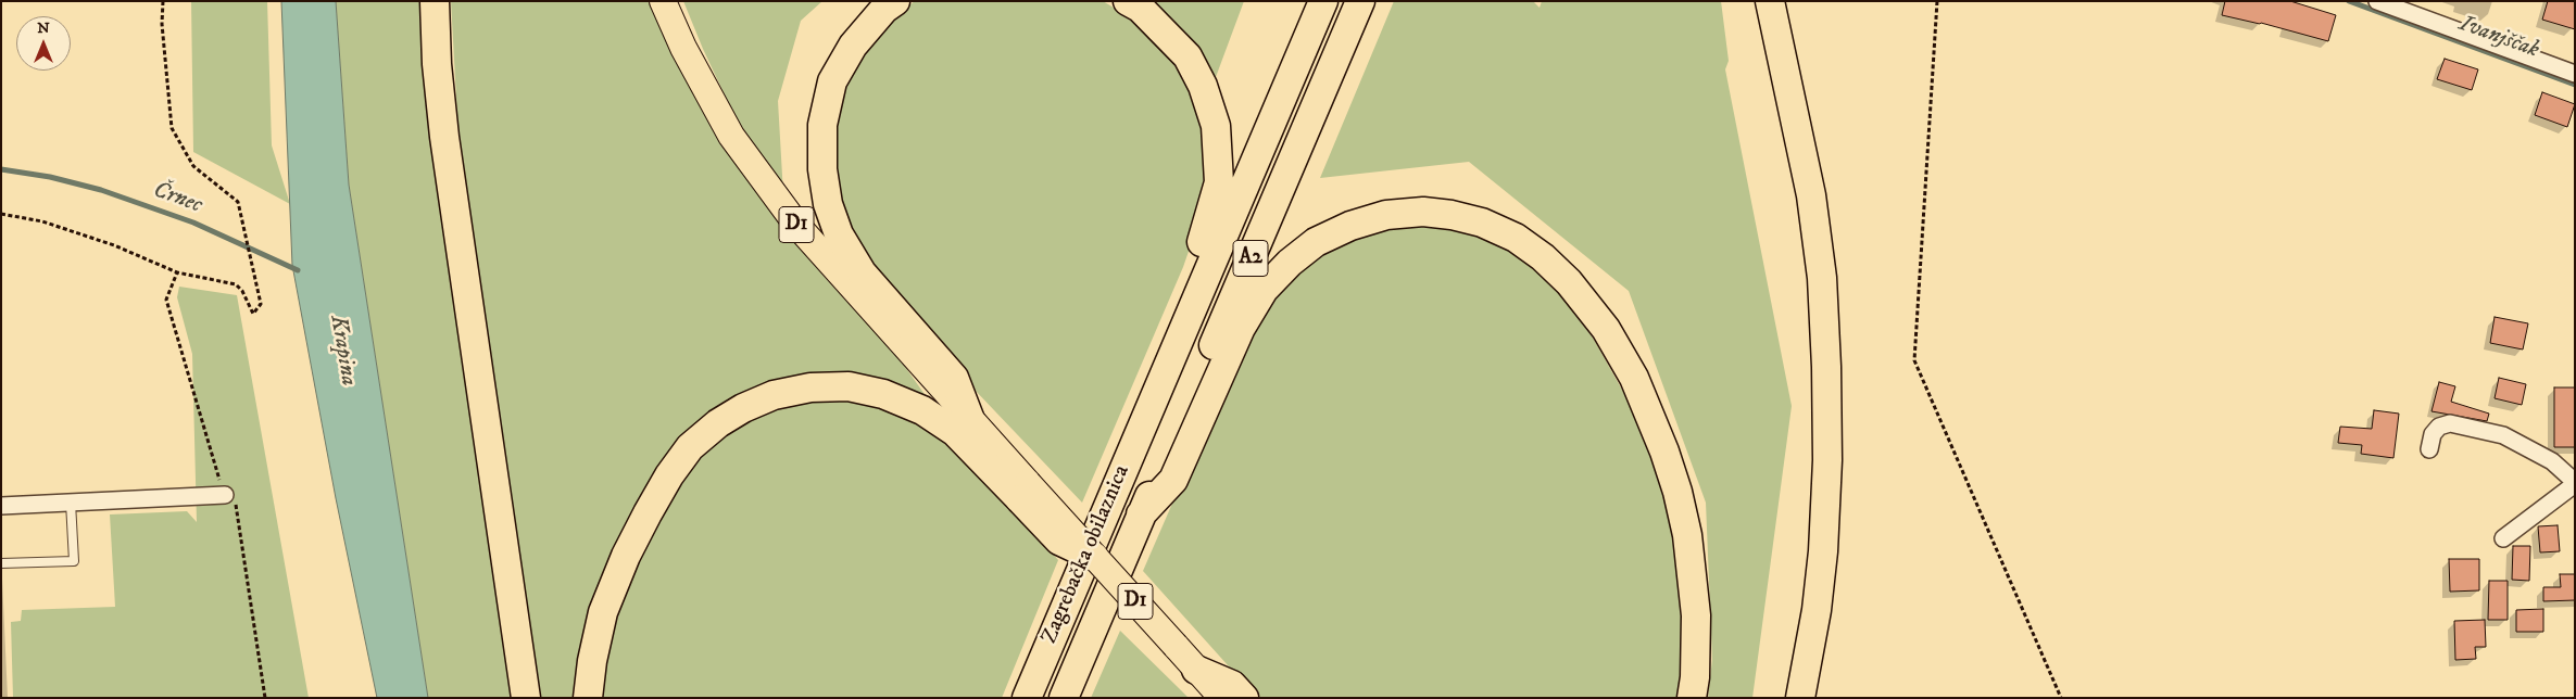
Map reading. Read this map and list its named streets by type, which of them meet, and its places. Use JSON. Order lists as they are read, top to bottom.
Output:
{
  "streets": {
    "highway": ["A2", "Zagrebačka obilaznica"],
    "main road": ["D1"]
  },
  "crossings": [
    ["A2", "Zagrebačka obilaznica"]
  ],
  "water": ["Ivanjščak", "Črnec", "Krapina"],
  "north": "top"
}
